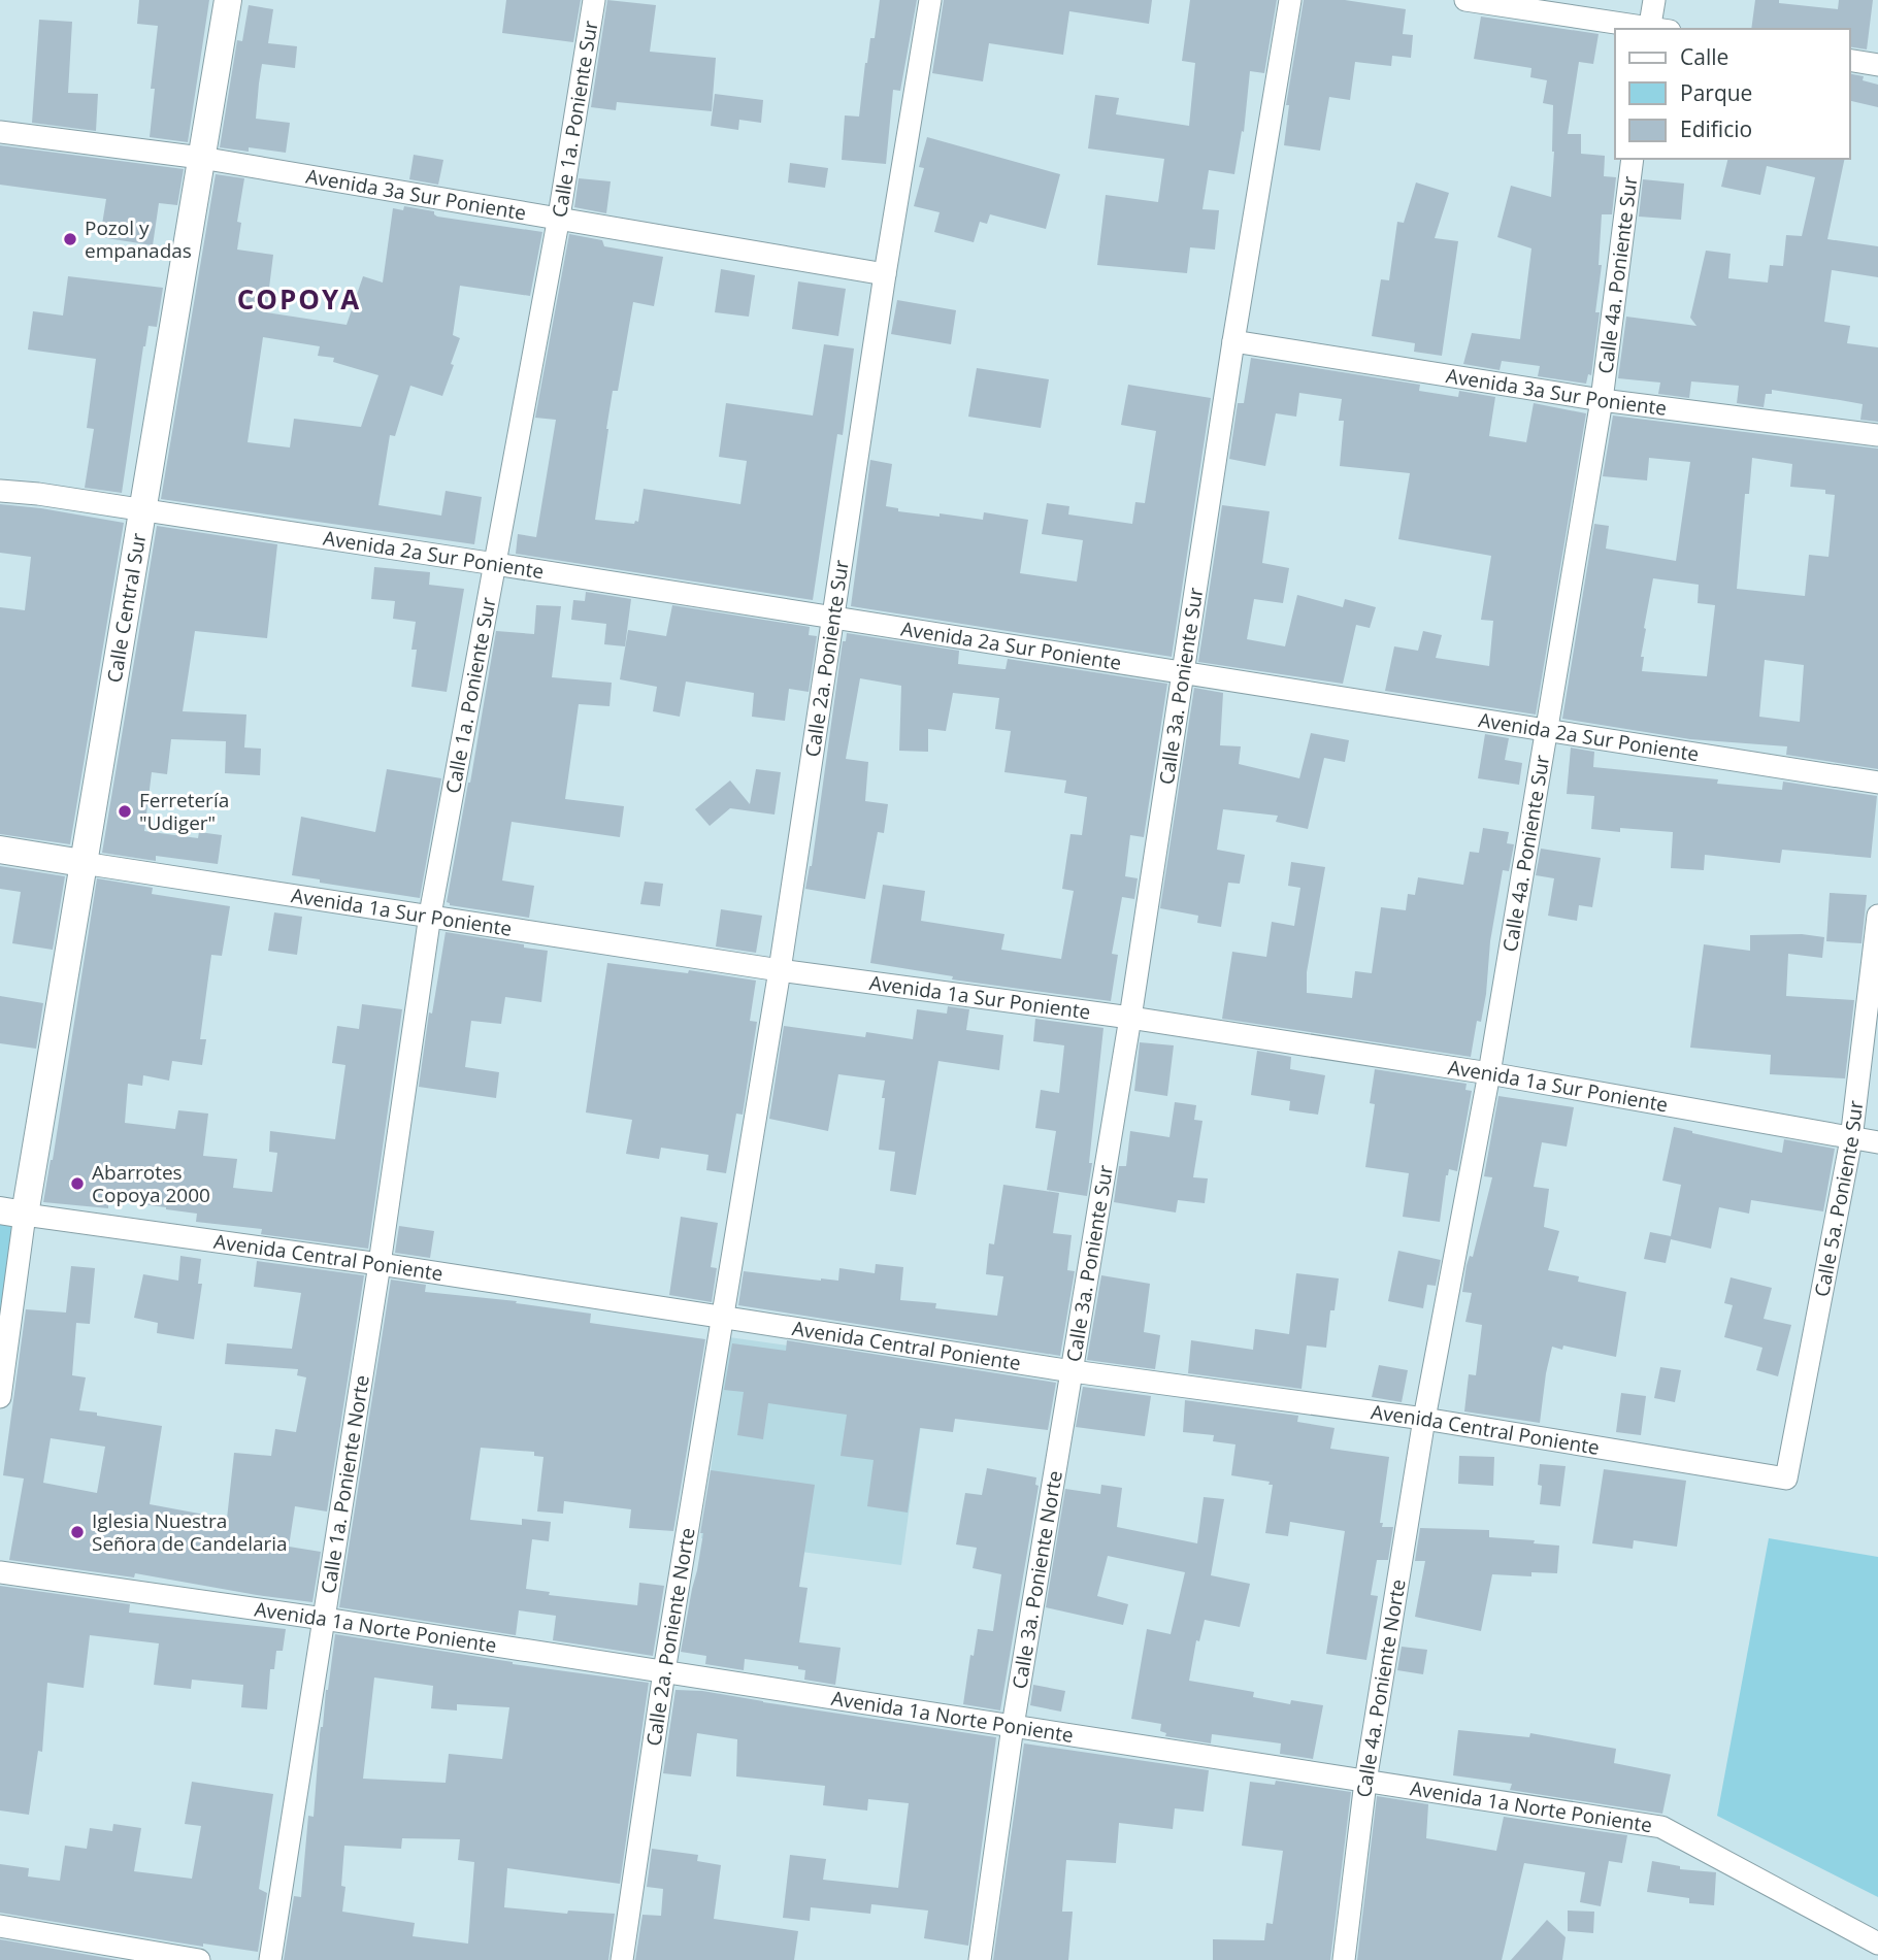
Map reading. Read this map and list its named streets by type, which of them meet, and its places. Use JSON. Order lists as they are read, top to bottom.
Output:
{
  "streets": {
    "street": [
      "Calle 1a. Poniente Sur",
      "Avenida 3a Sur Poniente",
      "Calle 4a. Poniente Sur",
      "Avenida 2a Sur Poniente",
      "Calle Central Sur",
      "Calle 2a. Poniente Sur",
      "Calle 3a. Poniente Sur",
      "Avenida 1a Sur Poniente",
      "Calle 5a. Poniente Sur",
      "Avenida Central Poniente",
      "Calle 1a. Poniente Norte",
      "Calle 3a. Poniente Norte",
      "Avenida 1a Norte Poniente",
      "Calle 2a. Poniente Norte",
      "Calle 4a. Poniente Norte"
    ]
  },
  "crossings": [
    ["Calle 1a. Poniente Sur", "Avenida 3a Sur Poniente"],
    ["Calle 1a. Poniente Sur", "Avenida 2a Sur Poniente"],
    ["Calle 1a. Poniente Sur", "Avenida 1a Sur Poniente"],
    ["Calle 1a. Poniente Sur", "Avenida Central Poniente"],
    ["Calle 1a. Poniente Sur", "Calle 1a. Poniente Norte"],
    ["Avenida 3a Sur Poniente", "Calle 4a. Poniente Sur"],
    ["Avenida 3a Sur Poniente", "Calle Central Sur"],
    ["Avenida 3a Sur Poniente", "Calle 2a. Poniente Sur"],
    ["Avenida 3a Sur Poniente", "Calle 3a. Poniente Sur"],
    ["Calle 4a. Poniente Sur", "Avenida 2a Sur Poniente"],
    ["Calle 4a. Poniente Sur", "Avenida 1a Sur Poniente"],
    ["Calle 4a. Poniente Sur", "Avenida Central Poniente"],
    ["Calle 4a. Poniente Sur", "Calle 4a. Poniente Norte"],
    ["Avenida 2a Sur Poniente", "Calle Central Sur"],
    ["Avenida 2a Sur Poniente", "Calle 2a. Poniente Sur"],
    ["Avenida 2a Sur Poniente", "Calle 3a. Poniente Sur"],
    ["Calle Central Sur", "Avenida 1a Sur Poniente"],
    ["Calle Central Sur", "Avenida Central Poniente"],
    ["Calle 2a. Poniente Sur", "Avenida 1a Sur Poniente"],
    ["Calle 2a. Poniente Sur", "Avenida Central Poniente"],
    ["Calle 2a. Poniente Sur", "Calle 2a. Poniente Norte"],
    ["Calle 3a. Poniente Sur", "Avenida 1a Sur Poniente"],
    ["Calle 3a. Poniente Sur", "Avenida Central Poniente"],
    ["Calle 3a. Poniente Sur", "Calle 3a. Poniente Norte"],
    ["Avenida 1a Sur Poniente", "Calle 5a. Poniente Sur"],
    ["Calle 5a. Poniente Sur", "Avenida Central Poniente"],
    ["Avenida Central Poniente", "Calle 1a. Poniente Norte"],
    ["Avenida Central Poniente", "Calle 3a. Poniente Norte"],
    ["Avenida Central Poniente", "Calle 2a. Poniente Norte"],
    ["Avenida Central Poniente", "Calle 4a. Poniente Norte"],
    ["Calle 1a. Poniente Norte", "Avenida 1a Norte Poniente"],
    ["Calle 3a. Poniente Norte", "Avenida 1a Norte Poniente"],
    ["Avenida 1a Norte Poniente", "Calle 2a. Poniente Norte"],
    ["Avenida 1a Norte Poniente", "Calle 4a. Poniente Norte"]
  ],
  "districts": ["COPOYA"],
  "places": [
    "Pozol y empanadas",
    "Ferretería \"Udiger\"",
    "Abarrotes Copoya 2000",
    "Iglesia Nuestra Señora de Candelaria"
  ],
  "legend": ["Calle", "Parque", "Edificio"]
}
